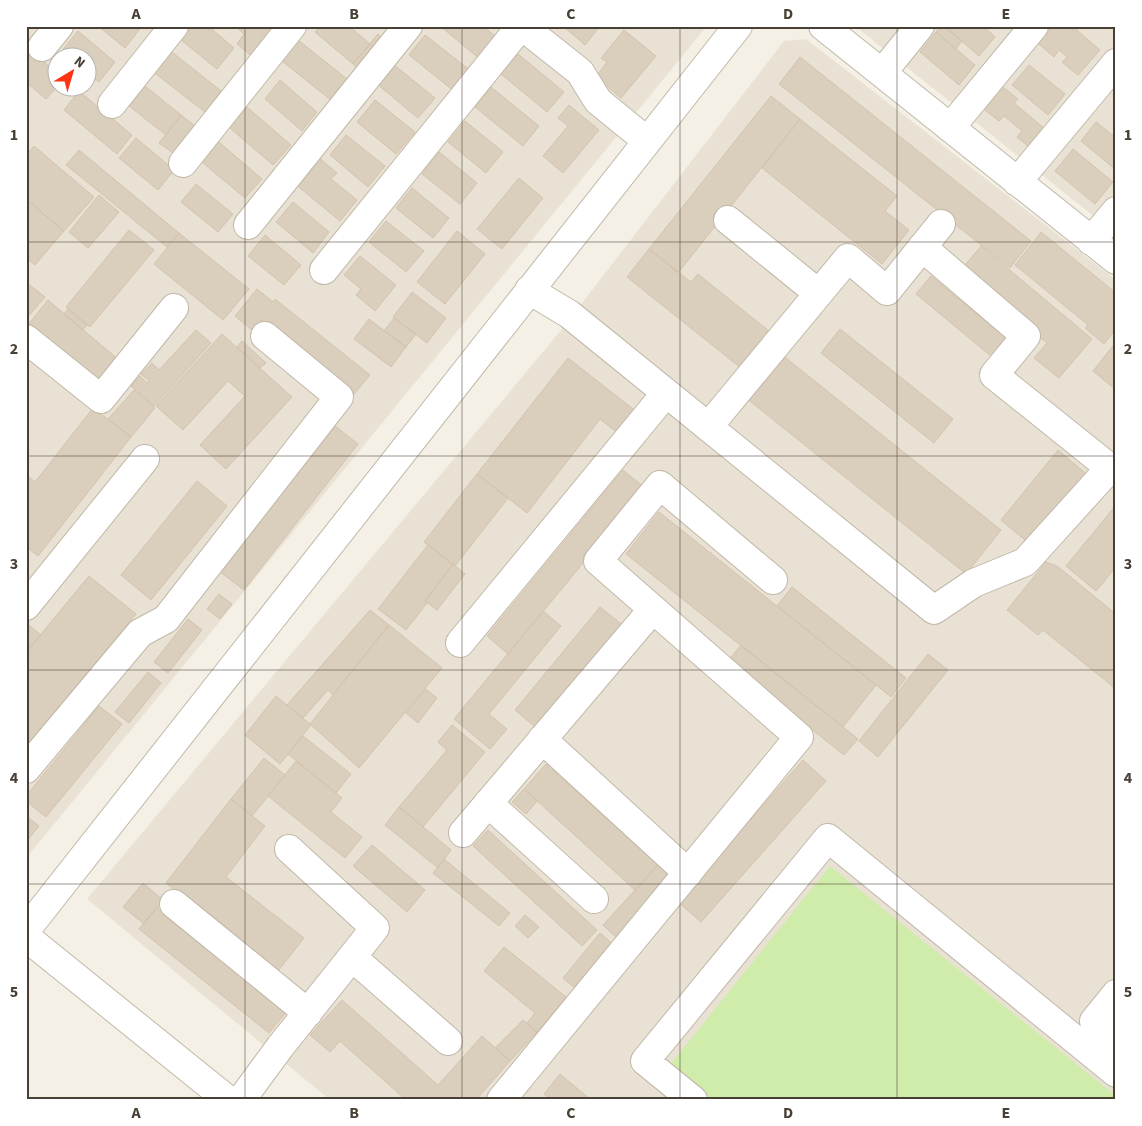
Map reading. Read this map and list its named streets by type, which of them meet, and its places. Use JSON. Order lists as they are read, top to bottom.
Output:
{
  "north": "top right",
  "grid": {
    "columns": [
      "A",
      "B",
      "C",
      "D",
      "E"
    ],
    "rows": [
      "1",
      "2",
      "3",
      "4",
      "5"
    ]
  }
}
